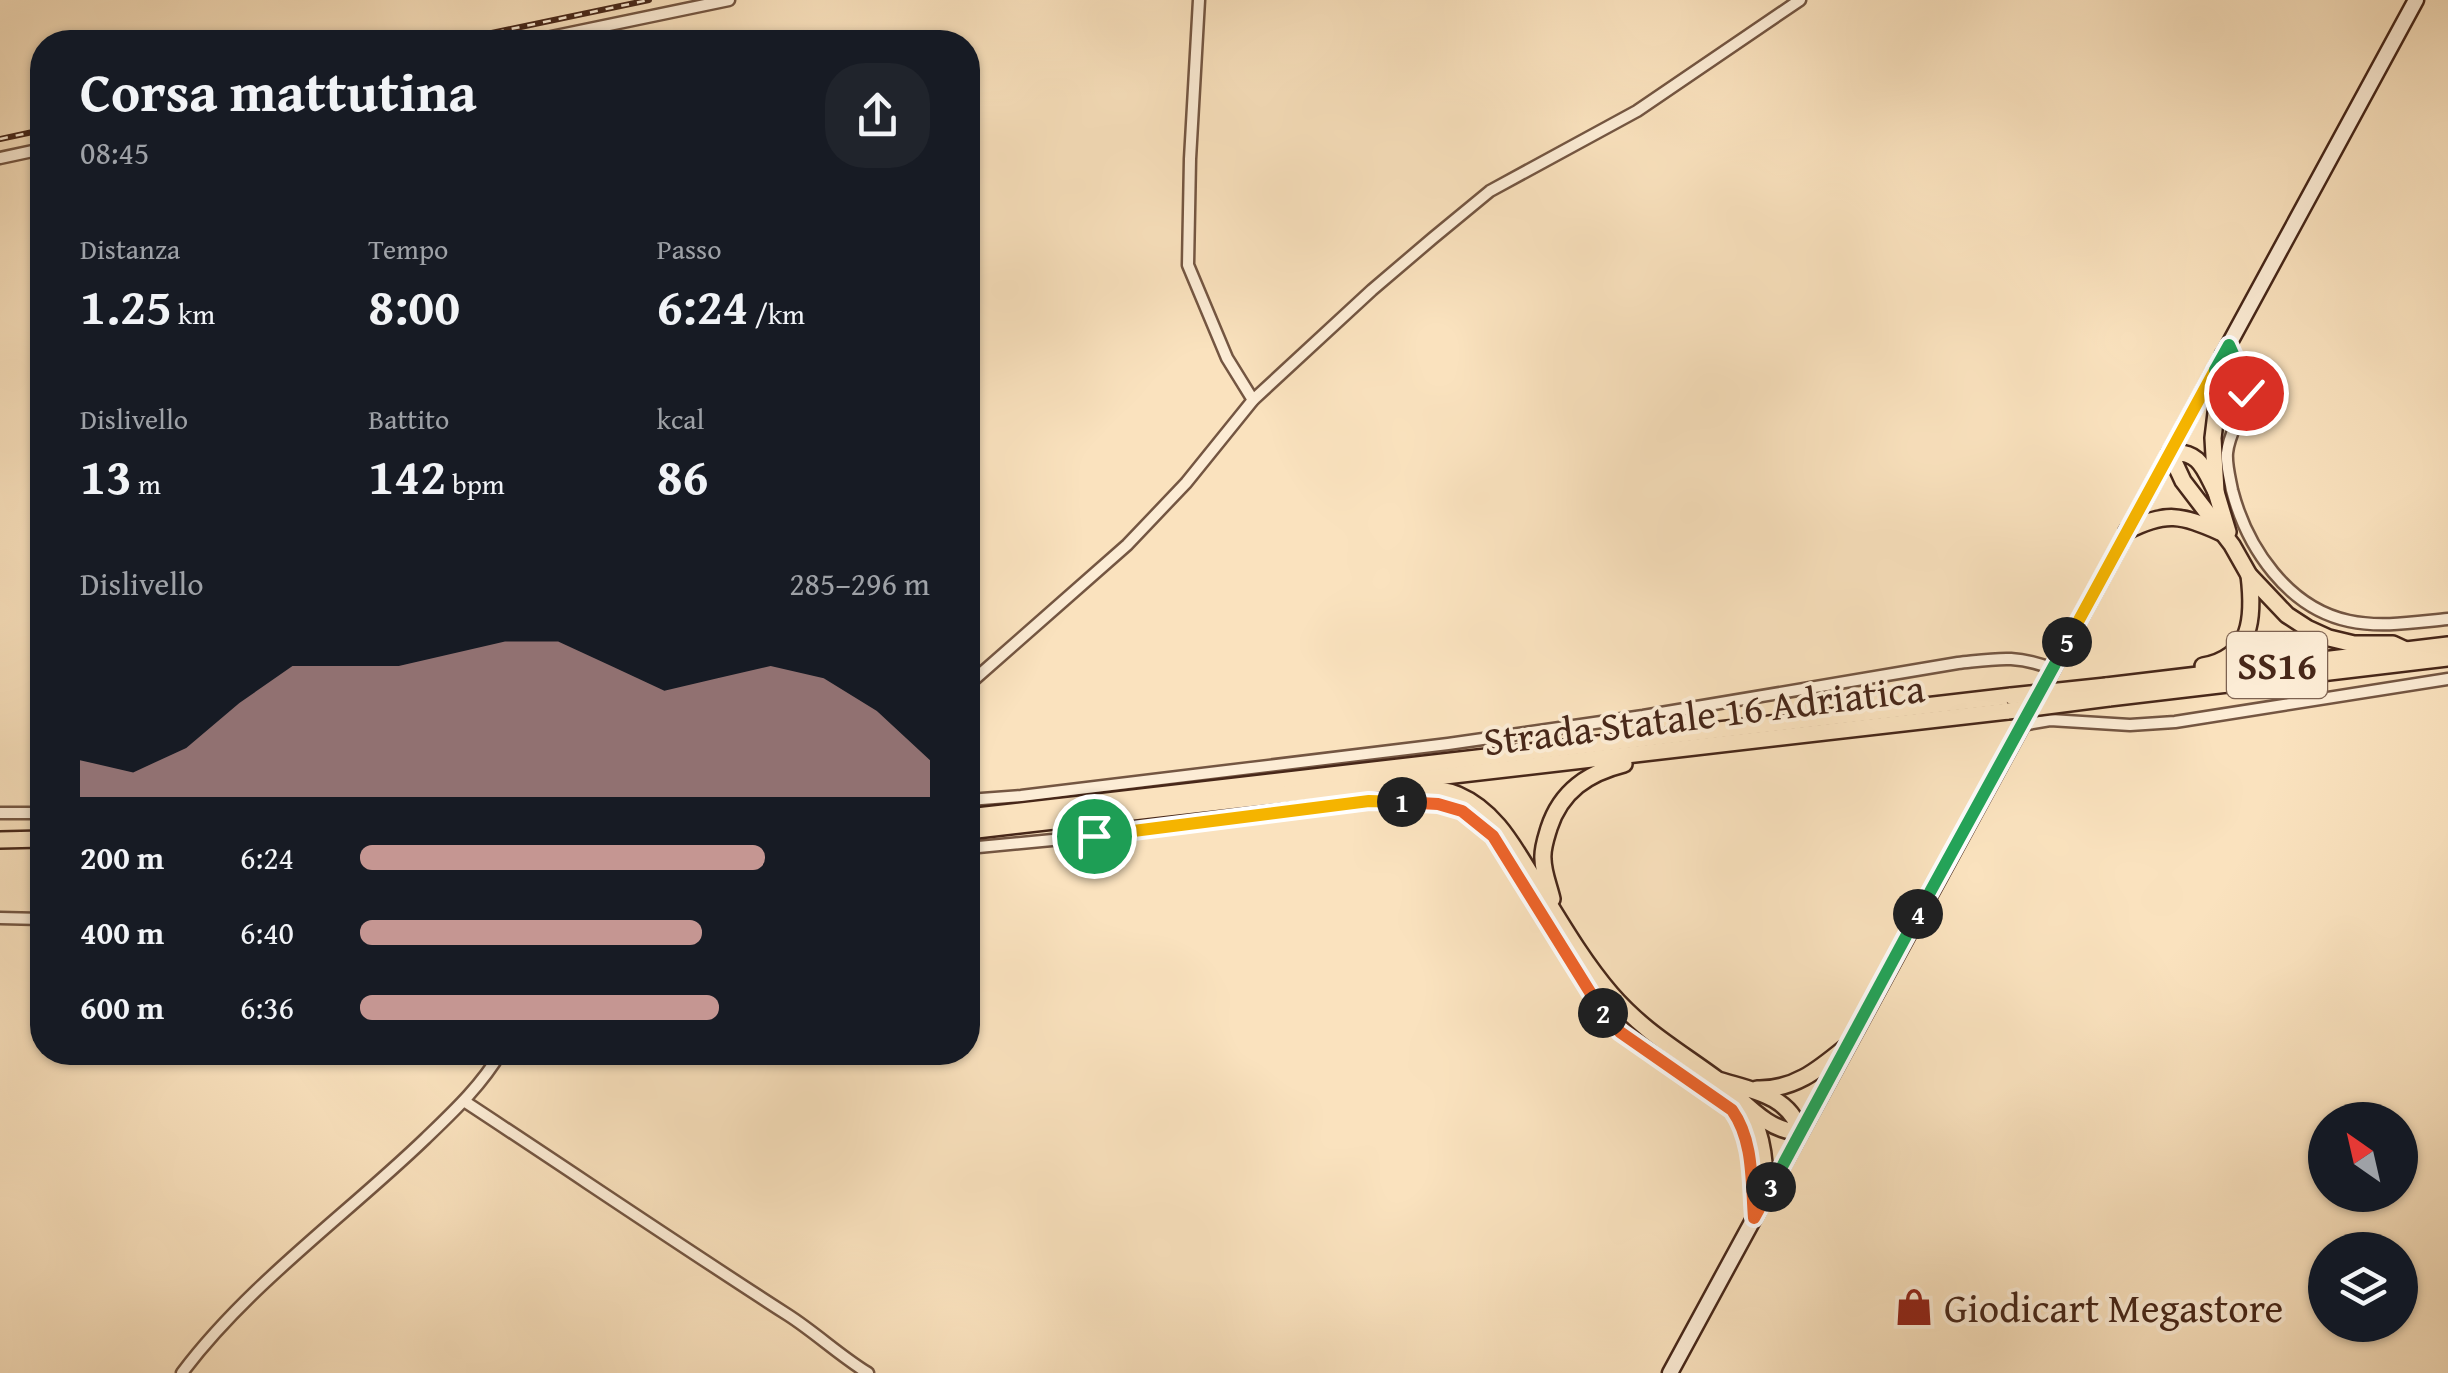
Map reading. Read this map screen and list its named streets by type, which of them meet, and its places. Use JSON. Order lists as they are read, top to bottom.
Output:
{
  "streets": {
    "highway": ["SS16", "Strada Statale 16 Adriatica"]
  },
  "crossings": [
    ["SS16", "Strada Statale 16 Adriatica"]
  ],
  "places": {
    "shop": ["Giodicart Megastore"]
  },
  "north": "top left",
  "page": {
    "heading": ["Corsa mattutina", "08:45"],
    "stats": [
      ["Distanza", "1.25 km"],
      ["Tempo", "8:00"],
      ["Passo", "6:24 /km"],
      ["Dislivello", "13 m"],
      ["Battito", "142 bpm"],
      ["kcal", "86"]
    ],
    "chart": ["Dislivello", "285–296 m"],
    "pins": [
      "5",
      "1",
      "4",
      "2",
      "3"
    ],
    "list": [
      {
        "name": "200 m",
        "note": "6:24"
      },
      {
        "name": "400 m",
        "note": "6:40"
      },
      {
        "name": "600 m",
        "note": "6:36"
      }
    ]
  }
}
